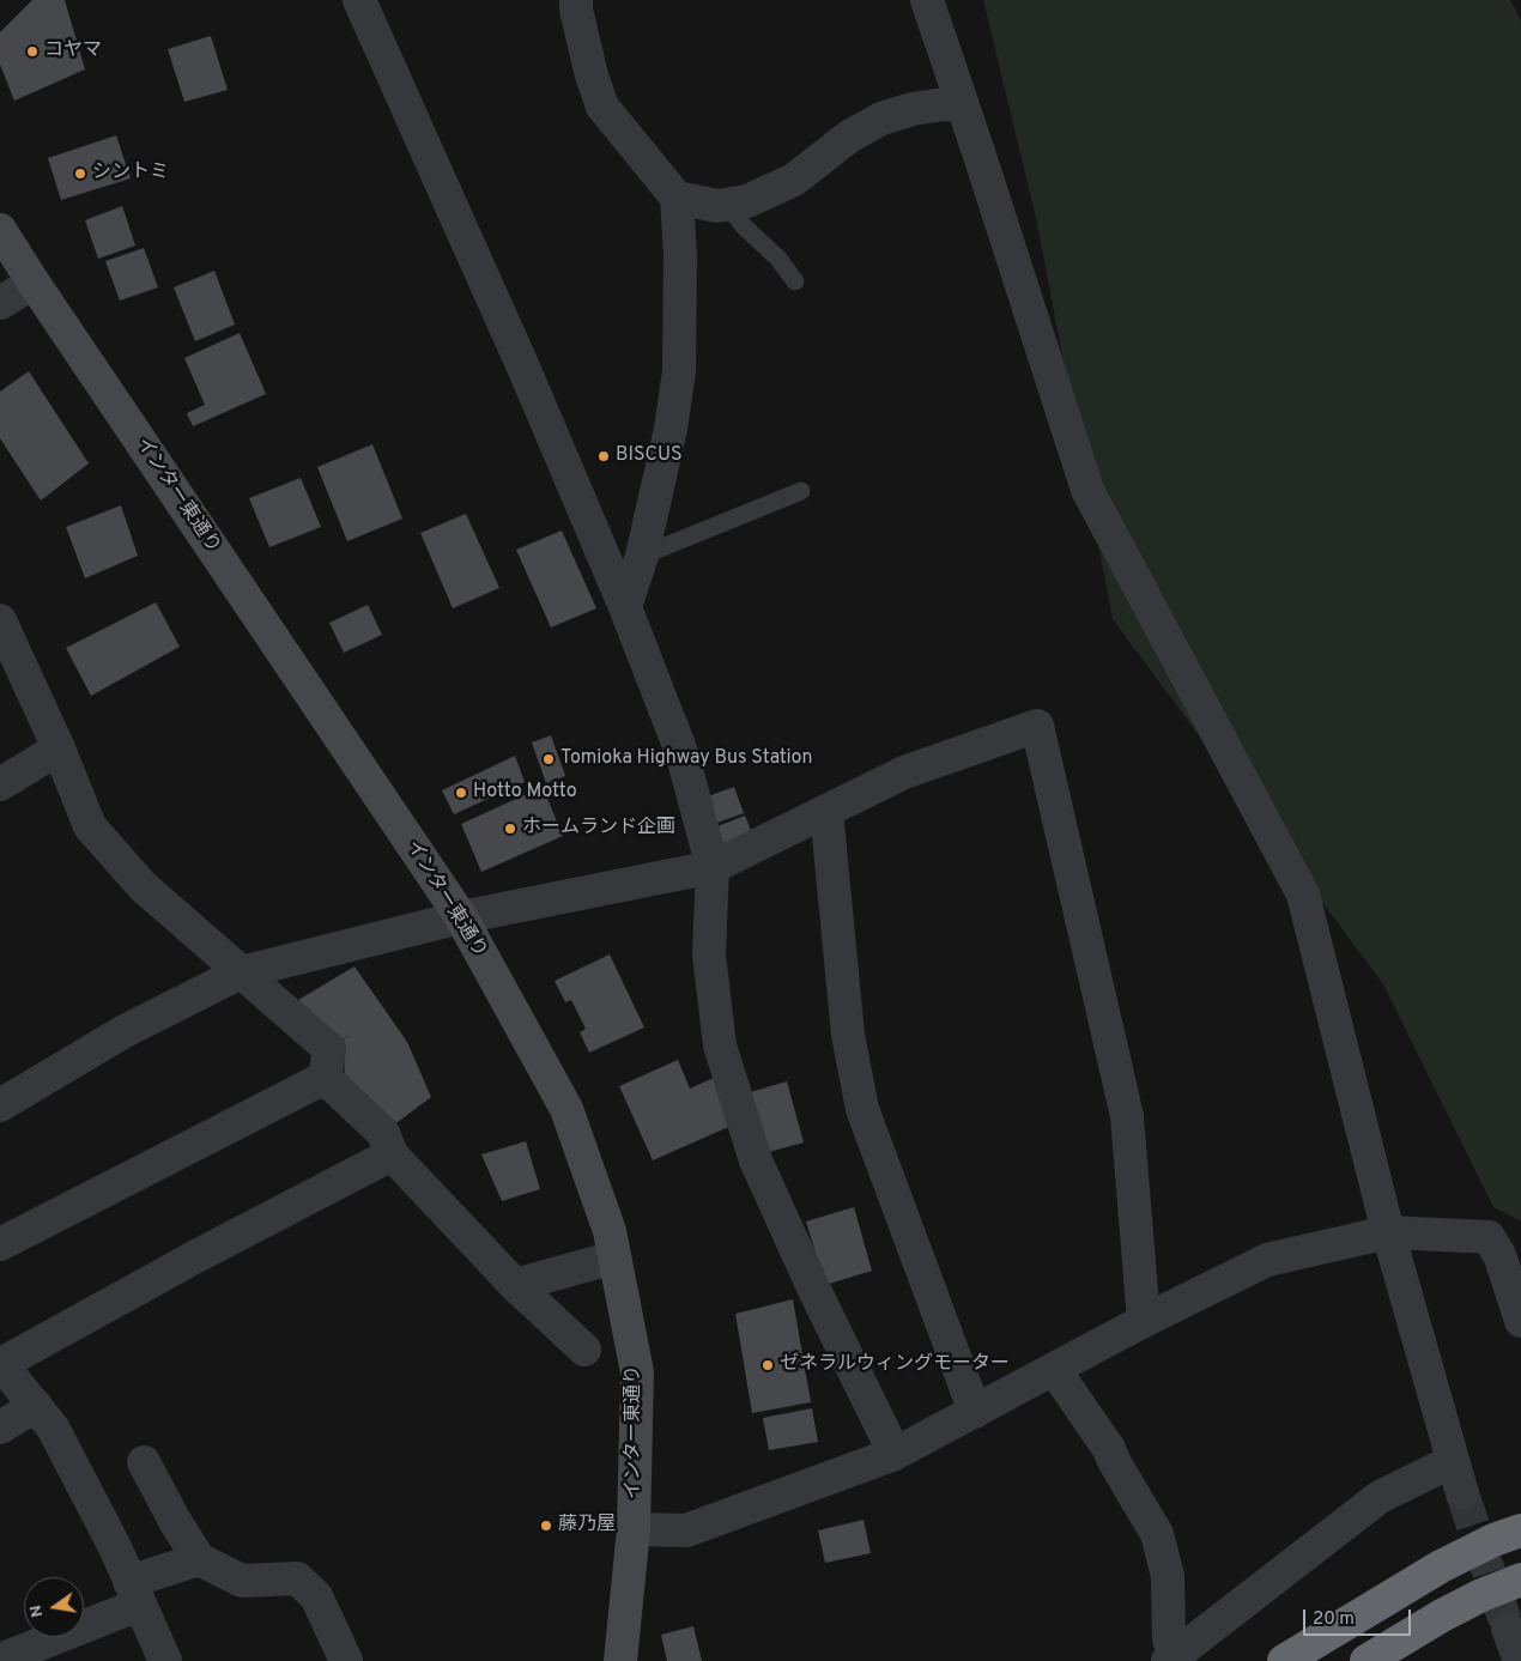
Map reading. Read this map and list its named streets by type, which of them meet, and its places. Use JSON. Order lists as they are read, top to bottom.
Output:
{
  "streets": {
    "street": ["インター東通り"]
  },
  "places": [
    "コヤマ",
    "シントミ",
    "BISCUS",
    "Tomioka Highway Bus Station",
    "Hotto Motto",
    "ホームランド企画",
    "ゼネラルウィングモーター",
    "藤乃屋"
  ],
  "scale_bar": "20 m",
  "north": "left"
}
